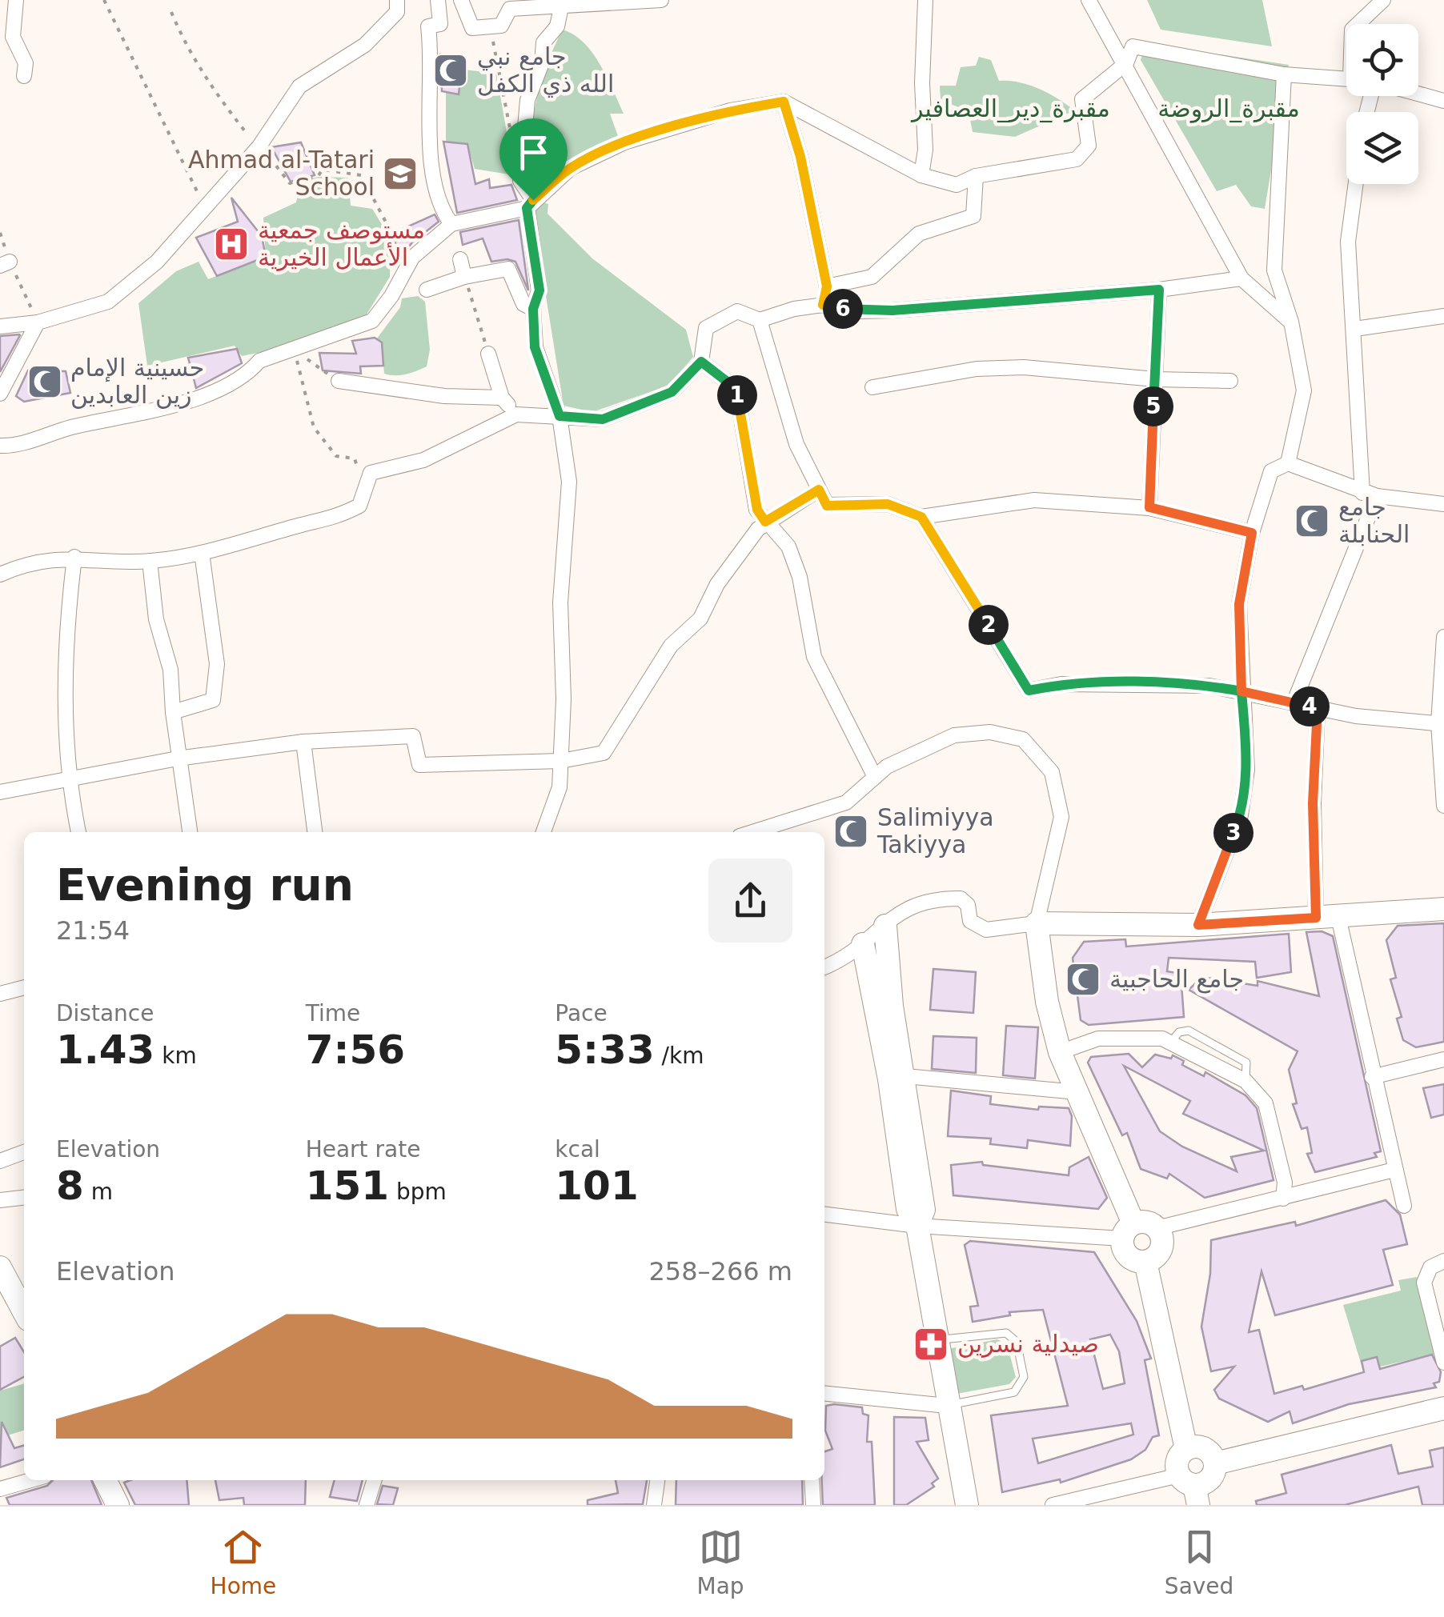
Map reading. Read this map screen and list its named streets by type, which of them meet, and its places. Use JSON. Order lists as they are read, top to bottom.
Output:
{
  "parks": ["مقبرة_دير_العصافير", "مقبرة_الروضة"],
  "places": {
    "mosque": [
      "جامع نبي الله ذي الكفل",
      "حسينية الإمام زين العابدين",
      "جامع الحنابلة",
      "Salimiyya Takiyya",
      "جامع الحاجبية"
    ],
    "school or university": ["Ahmad al-Tatari School"],
    "hospital": ["مستوصف جمعية الأعمال الخيرية"],
    "pharmacy": ["صيدلية نسرين"]
  },
  "page": {
    "pins": [
      "6",
      "1",
      "5",
      "2",
      "4",
      "3"
    ],
    "heading": ["Evening run", "21:54"],
    "stats": [
      ["Distance", "1.43 km"],
      ["Time", "7:56"],
      ["Pace", "5:33 /km"],
      ["Elevation", "8 m"],
      ["Heart rate", "151 bpm"],
      ["kcal", "101"]
    ],
    "chart": ["Elevation", "258–266 m"],
    "tabs": ["Home", "Map", "Saved"]
  }
}
